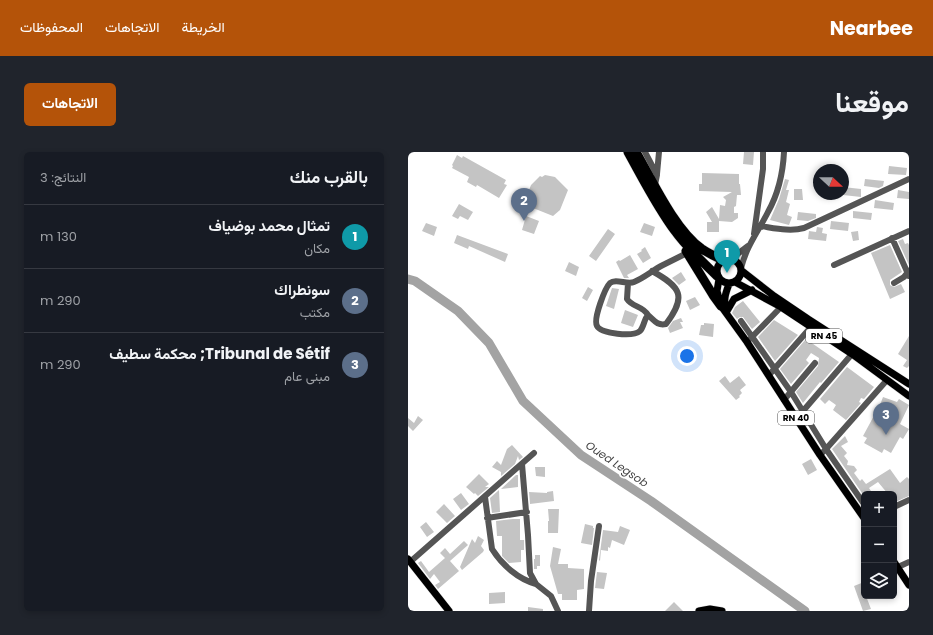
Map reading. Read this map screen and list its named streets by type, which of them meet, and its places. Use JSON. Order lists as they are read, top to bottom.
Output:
{
  "streets": {
    "highway": ["RN 40"],
    "main road": ["RN 45"]
  },
  "water": ["Oued Legsob"],
  "north": "right",
  "page": {
    "header": "Nearbee",
    "nav": ["الخريطة", "الاتجاهات", "المحفوظات"],
    "title": "موقعنا",
    "buttons": "الاتجاهات",
    "heading": ["بالقرب منك", "النتائج: 3"],
    "pins": ["2", "1", "3"],
    "list": [
      {
        "mark": "1",
        "name": "تمثال محمد بوضياف",
        "note": "مكان",
        "value": "130 m"
      },
      {
        "mark": "2",
        "name": "سونطراك",
        "note": "مكتب",
        "value": "290 m"
      },
      {
        "mark": "3",
        "name": "Tribunal de Sétif; محكمة سطيف",
        "note": "مبنى عام",
        "value": "290 m"
      }
    ],
    "map_buttons": ["+", "−"]
  }
}
